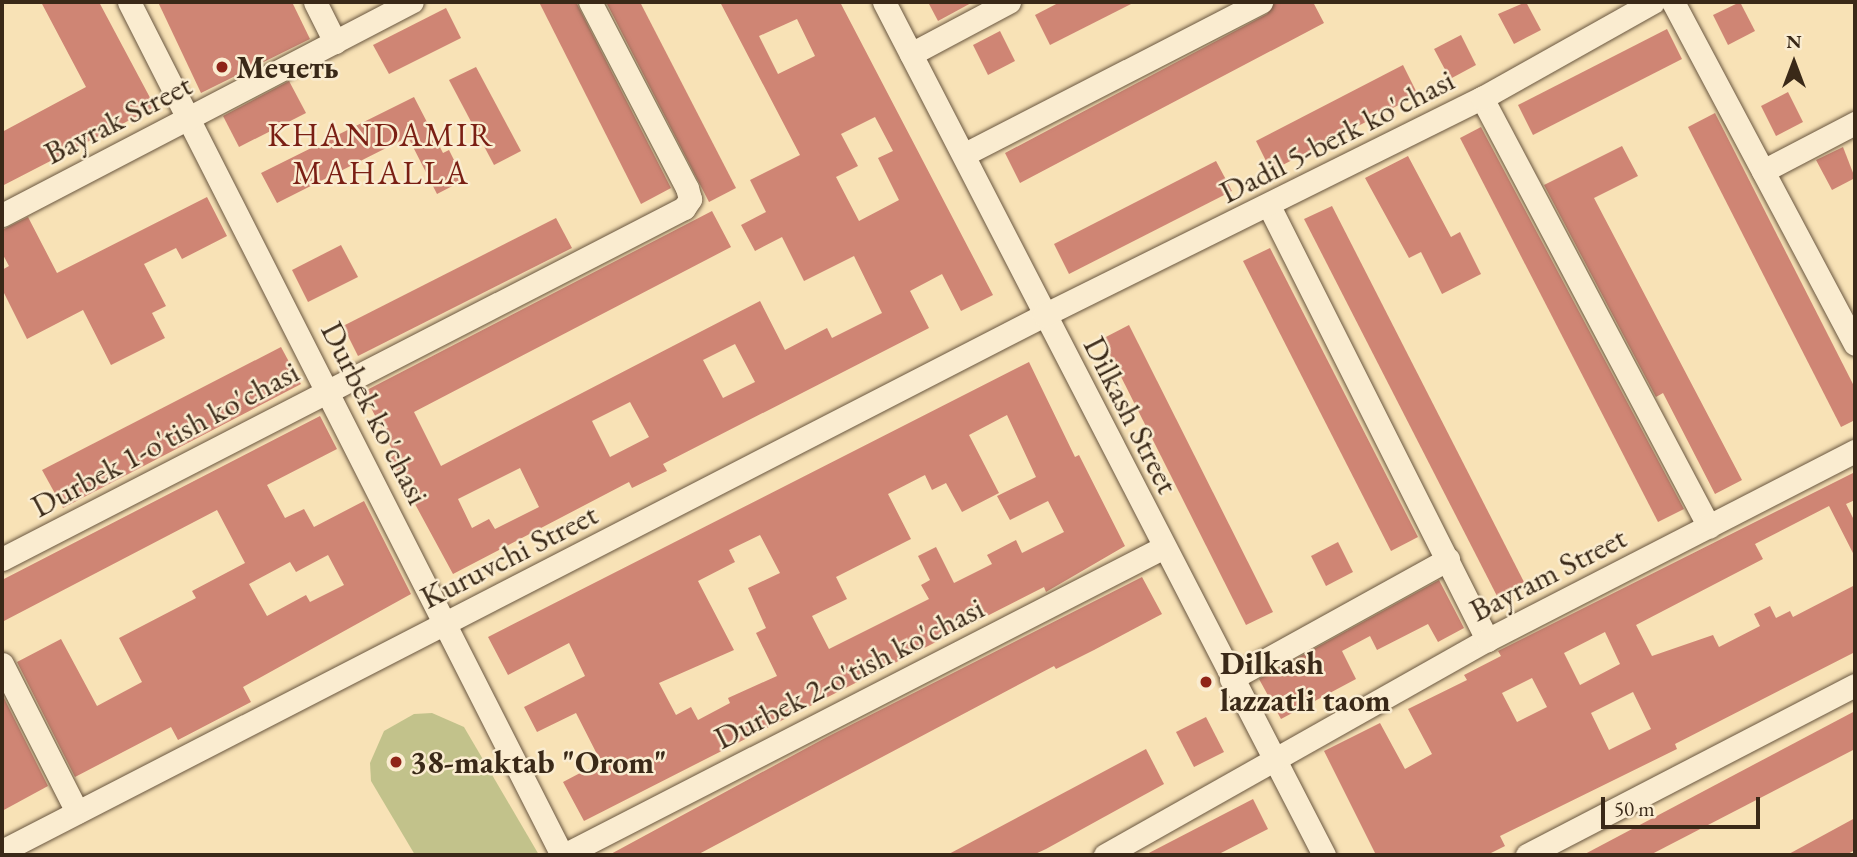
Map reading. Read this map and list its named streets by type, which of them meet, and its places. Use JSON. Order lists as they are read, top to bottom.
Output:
{
  "streets": {
    "street": [
      "Bayrak Street",
      "Dadil 5-berk ko'chasi",
      "Durbek ko'chasi",
      "Dilkash Street",
      "Durbek 1-o'tish ko'chasi",
      "Kuruvchi Street",
      "Bayram Street",
      "Durbek 2-o'tish ko'chasi"
    ]
  },
  "crossings": [
    ["Bayrak Street", "Durbek ko'chasi"],
    ["Dadil 5-berk ko'chasi", "Dilkash Street"],
    ["Dadil 5-berk ko'chasi", "Kuruvchi Street"],
    ["Durbek ko'chasi", "Durbek 1-o'tish ko'chasi"],
    ["Durbek ko'chasi", "Kuruvchi Street"],
    ["Durbek ko'chasi", "Durbek 2-o'tish ko'chasi"],
    ["Dilkash Street", "Kuruvchi Street"],
    ["Dilkash Street", "Bayram Street"],
    ["Dilkash Street", "Durbek 2-o'tish ko'chasi"]
  ],
  "districts": ["KHANDAMIR MAHALLA"],
  "places": ["Мечеть", "Dilkash lazzatli taom", "38-maktab \"Orom\""],
  "scale_bar": "50 m",
  "north": "top"
}
